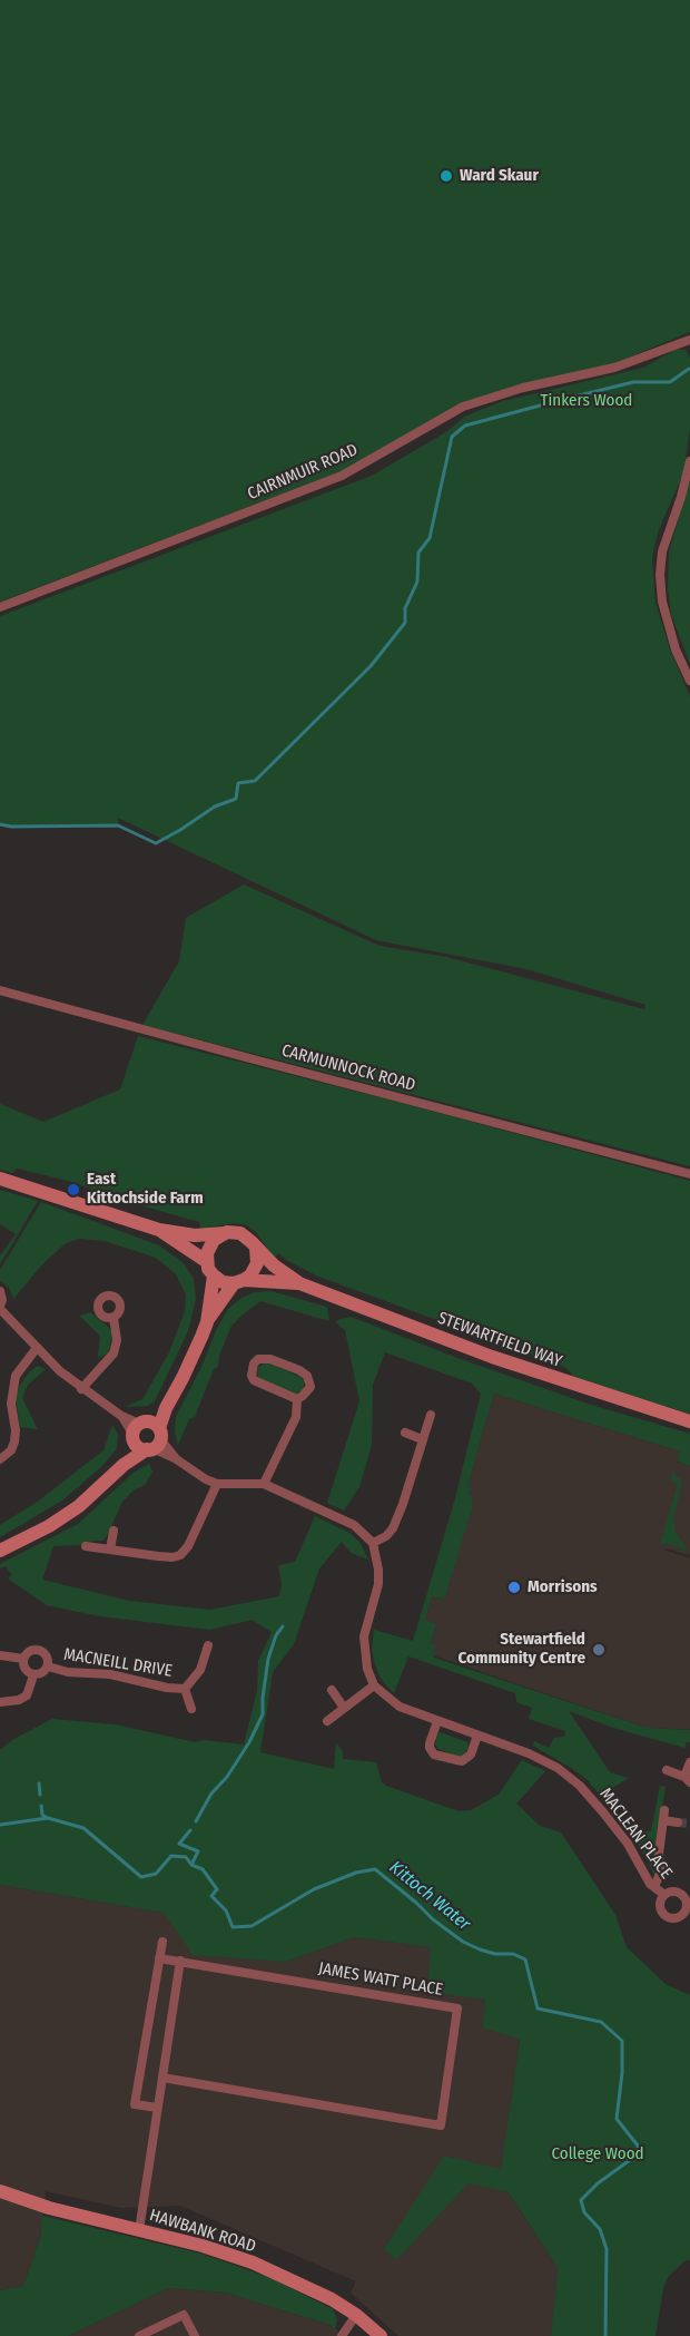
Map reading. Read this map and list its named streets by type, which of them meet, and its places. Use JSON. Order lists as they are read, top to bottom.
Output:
{
  "streets": {
    "street": [
      "CAIRNMUIR ROAD",
      "CARMUNNOCK ROAD",
      "STEWARTFIELD WAY",
      "MACNEILL DRIVE",
      "MACLEAN PLACE",
      "JAMES WATT PLACE",
      "HAWBANK ROAD"
    ]
  },
  "water": ["Kittoch Water"],
  "parks": ["Tinkers Wood", "College Wood"],
  "places": [
    "Ward Skaur",
    "East Kittochside Farm",
    "Morrisons",
    "Stewartfield Community Centre"
  ]
}
